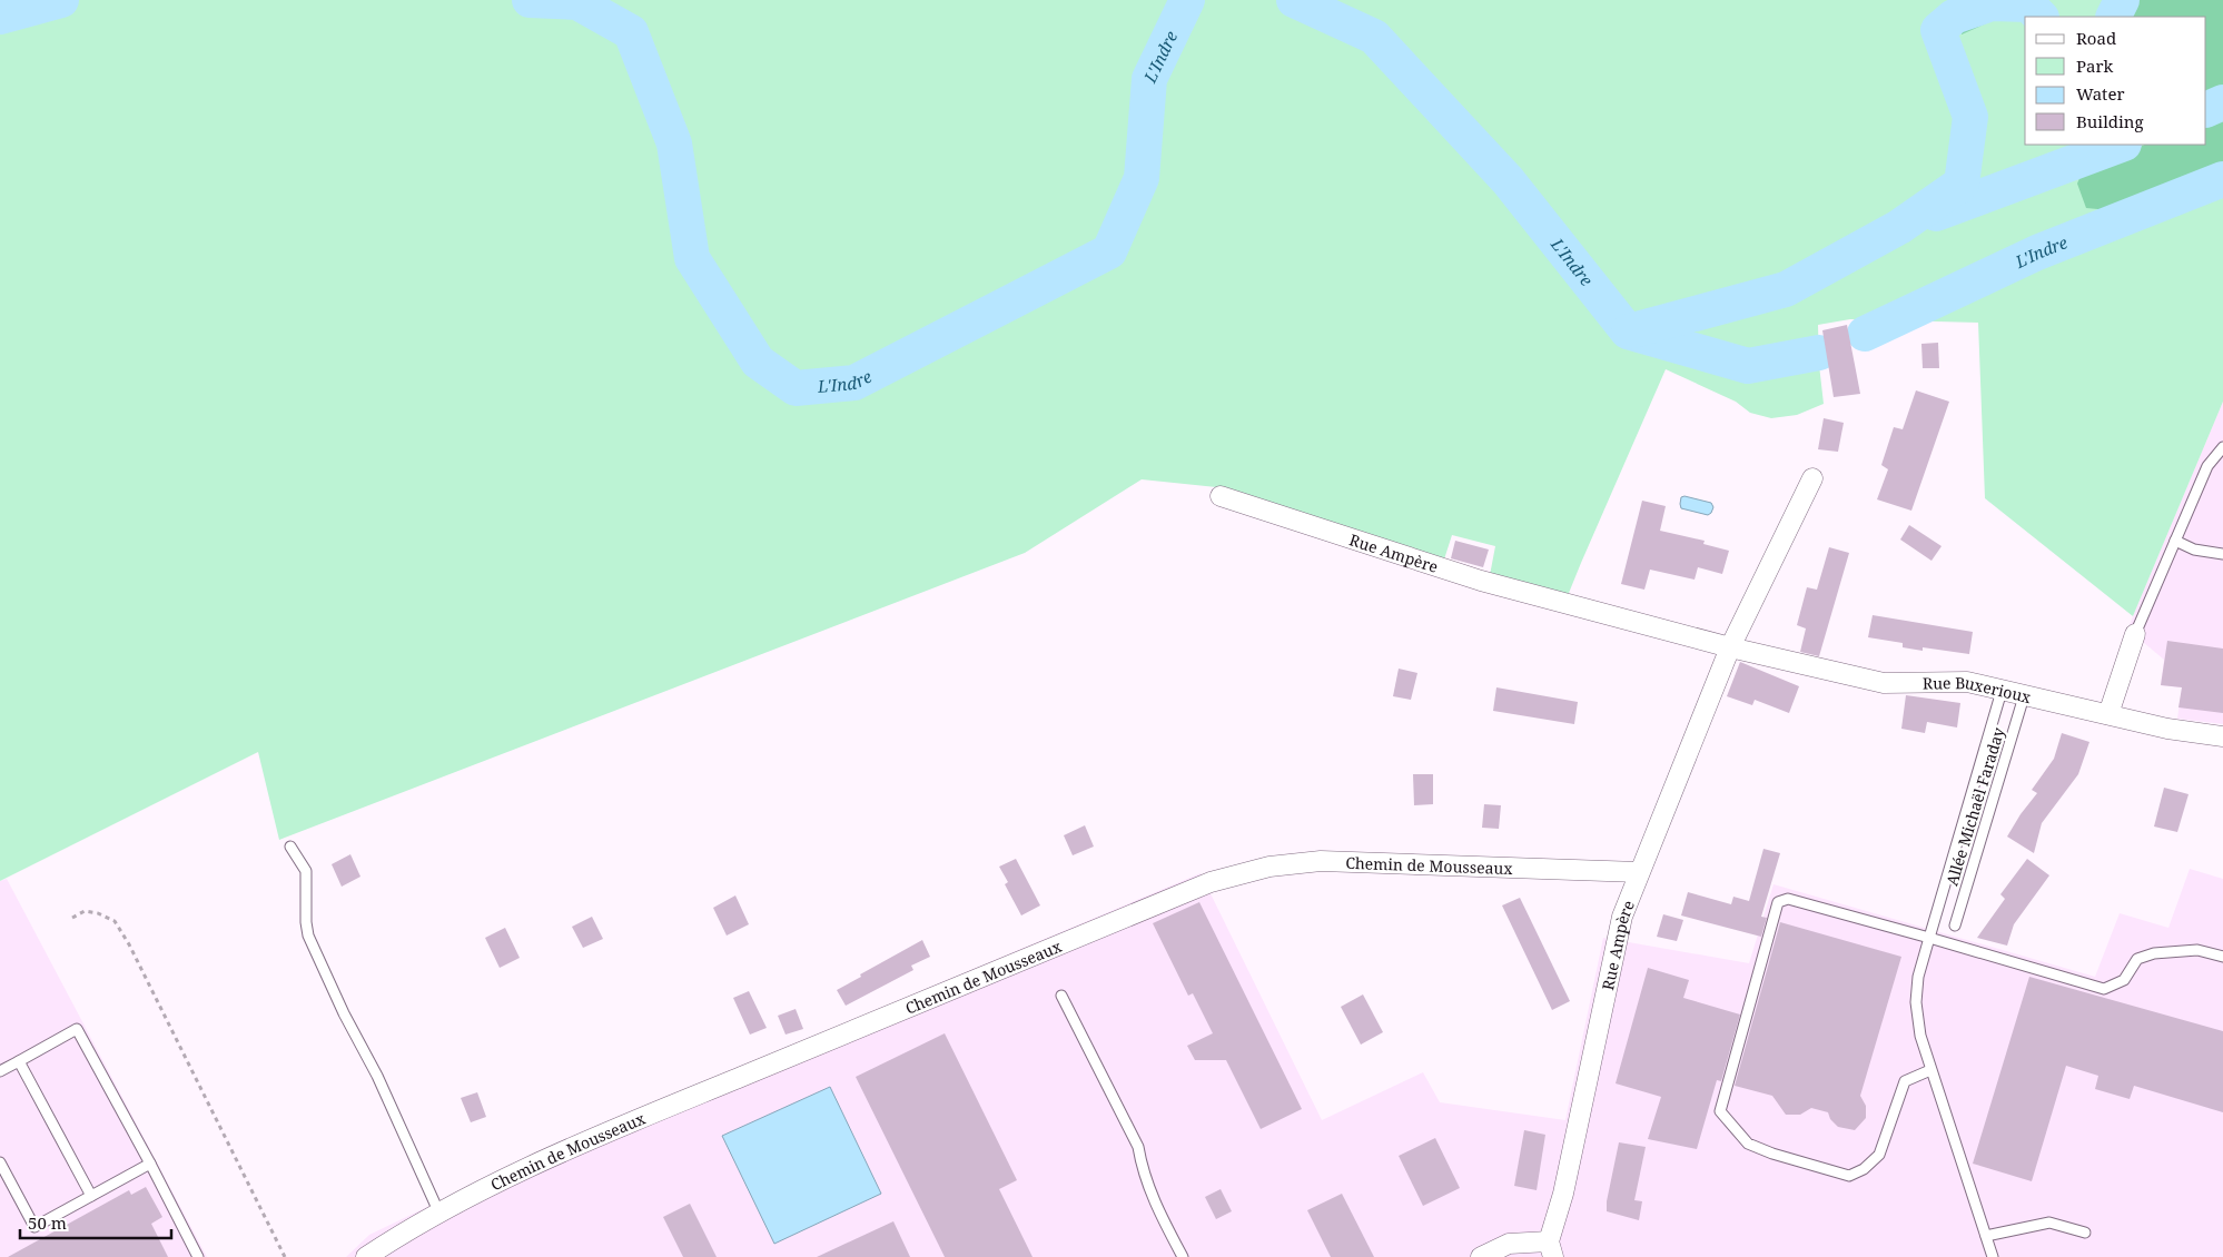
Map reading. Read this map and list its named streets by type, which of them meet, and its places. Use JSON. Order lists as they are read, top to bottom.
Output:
{
  "streets": {
    "street": ["Rue Ampère", "Rue Buxerioux", "Chemin de Mousseaux"],
    "lane": ["Allée Michaël Faraday"]
  },
  "crossings": [
    ["Rue Ampère", "Rue Buxerioux"],
    ["Rue Ampère", "Chemin de Mousseaux"],
    ["Rue Buxerioux", "Allée Michaël Faraday"]
  ],
  "water": ["L'Indre"],
  "legend": [
    "Road",
    "Park",
    "Water",
    "Building"
  ],
  "scale_bar": "50 m"
}
